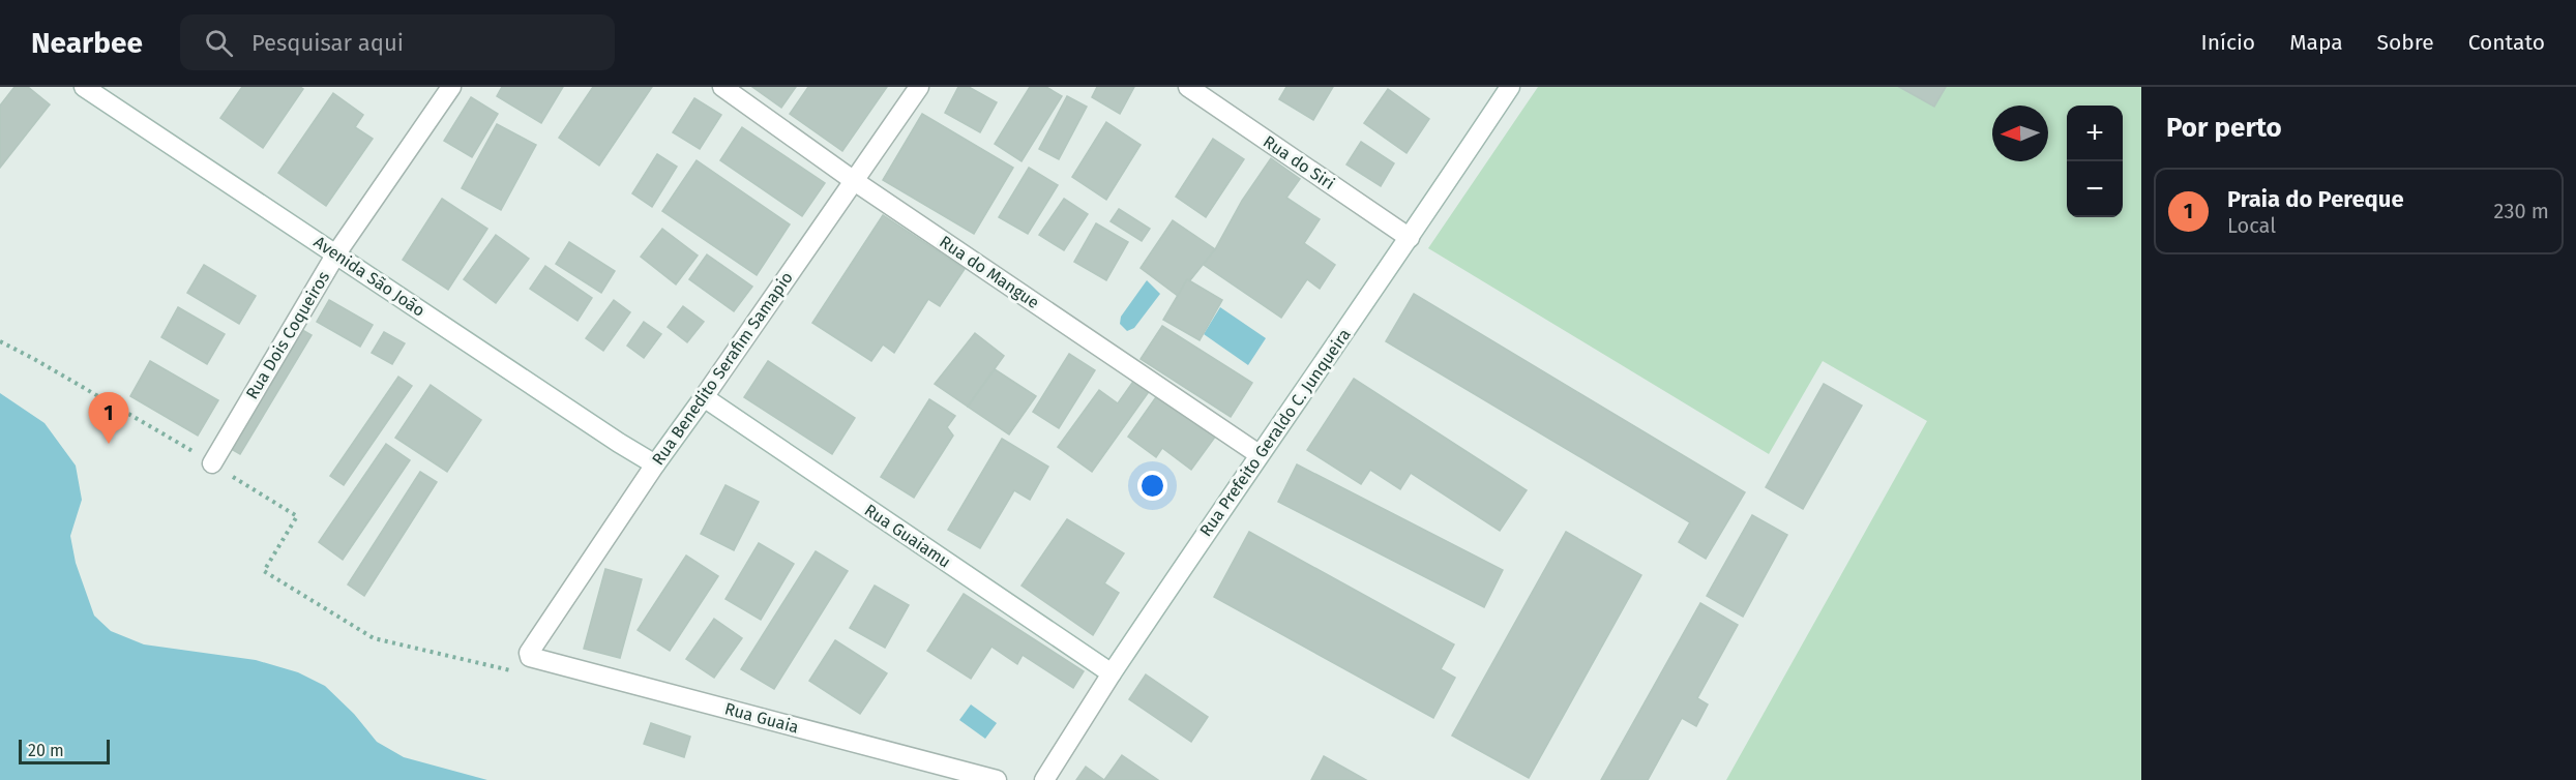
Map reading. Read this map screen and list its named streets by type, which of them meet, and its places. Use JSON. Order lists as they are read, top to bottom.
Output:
{
  "streets": {
    "street": [
      "Rua do Siri",
      "Rua do Mangue",
      "Avenida São João",
      "Rua Dois Coqueiros",
      "Rua Benedito Serafim Samapio",
      "Rua Prefeito Geraldo C. Junqueira",
      "Rua Guaiamu",
      "Rua Guaia"
    ]
  },
  "crossings": [
    ["Rua do Siri", "Rua Prefeito Geraldo C. Junqueira"],
    ["Rua do Mangue", "Rua Benedito Serafim Samapio"],
    ["Rua do Mangue", "Rua Prefeito Geraldo C. Junqueira"],
    ["Avenida São João", "Rua Dois Coqueiros"],
    ["Avenida São João", "Rua Benedito Serafim Samapio"],
    ["Rua Benedito Serafim Samapio", "Rua Guaiamu"],
    ["Rua Benedito Serafim Samapio", "Rua Guaia"],
    ["Rua Prefeito Geraldo C. Junqueira", "Rua Guaiamu"]
  ],
  "scale_bar": "20 m",
  "north": "left",
  "page": {
    "header": "Nearbee",
    "search": "Pesquisar aqui",
    "nav": [
      "Início",
      "Mapa",
      "Sobre",
      "Contato"
    ],
    "heading": "Por perto",
    "map_buttons": ["+", "−"],
    "list": [
      {
        "mark": "1",
        "name": "Praia do Pereque",
        "note": "Local",
        "value": "230 m"
      }
    ],
    "pins": "1",
    "scale": "20 m"
  }
}
